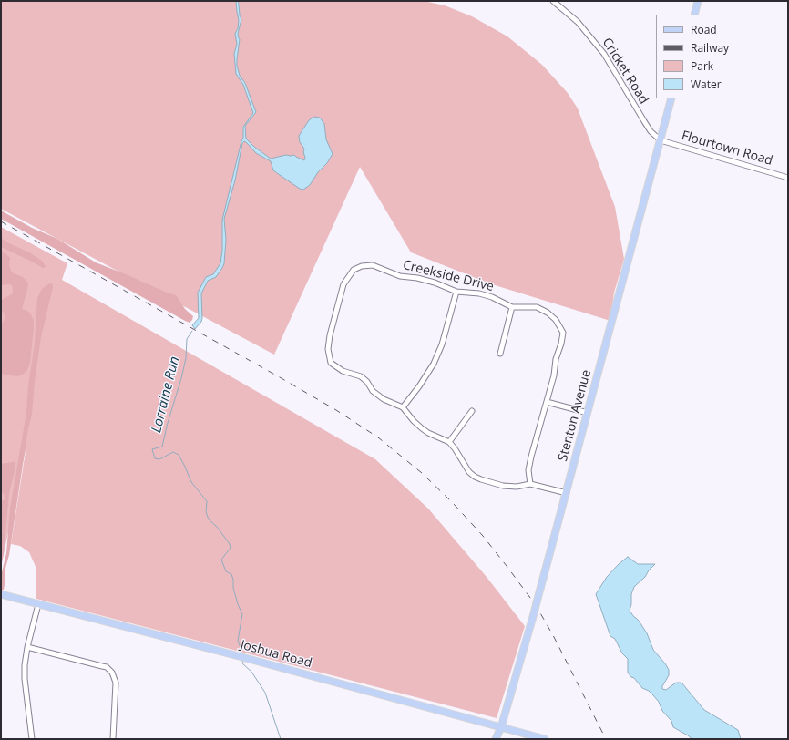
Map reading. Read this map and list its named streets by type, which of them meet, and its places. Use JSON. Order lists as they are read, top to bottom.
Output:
{
  "streets": {
    "main road": ["Stenton Avenue", "Joshua Road"],
    "street": ["Cricket Road", "Flourtown Road", "Creekside Drive"]
  },
  "crossings": [
    ["Cricket Road", "Flourtown Road"],
    ["Cricket Road", "Stenton Avenue"],
    ["Flourtown Road", "Stenton Avenue"],
    ["Stenton Avenue", "Joshua Road"]
  ],
  "water": ["Lorraine Run"],
  "legend": [
    "Road",
    "Railway",
    "Park",
    "Water"
  ]
}
